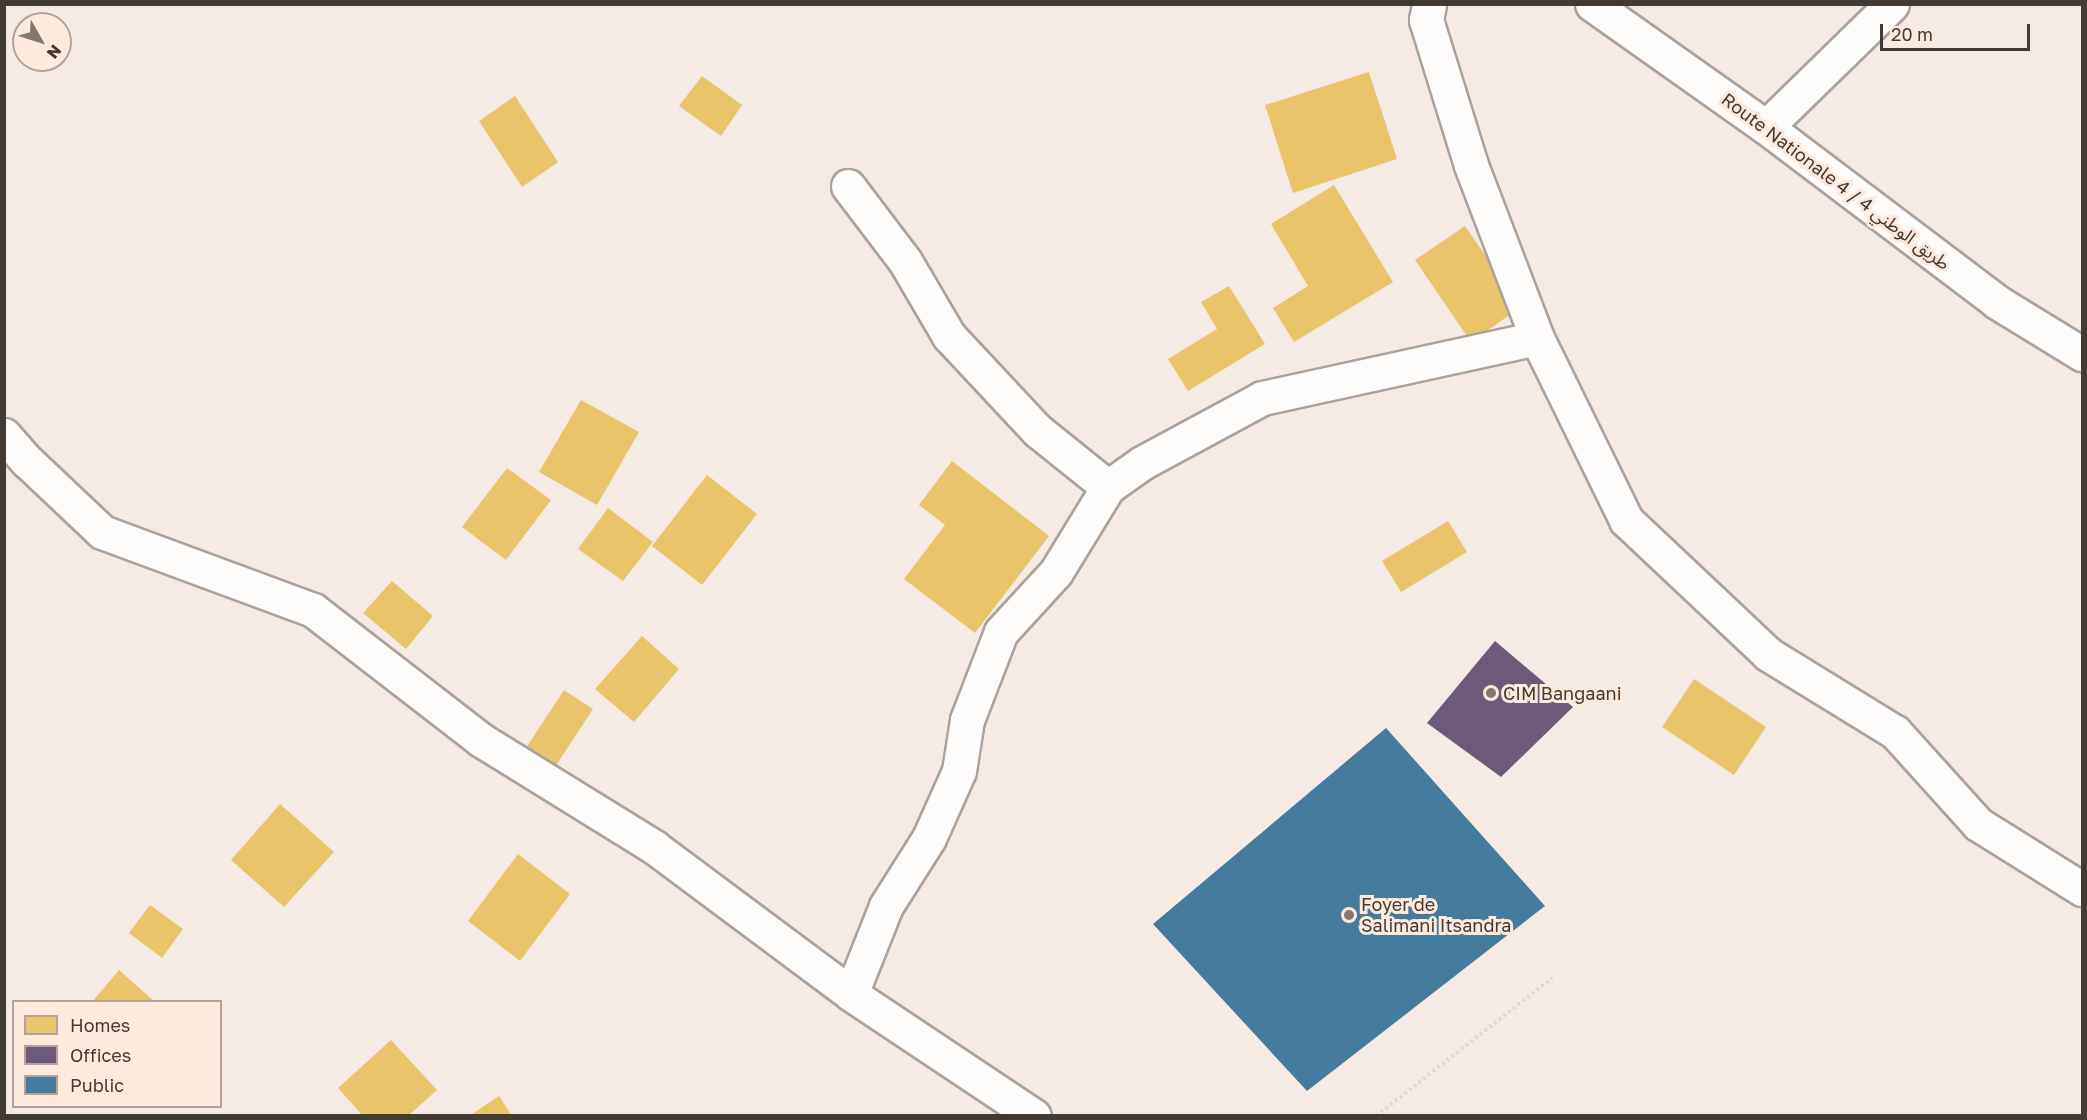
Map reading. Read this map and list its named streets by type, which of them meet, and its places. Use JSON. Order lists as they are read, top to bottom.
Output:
{
  "streets": {
    "street": ["Route Nationale 4 / طريق الوطني 4"]
  },
  "places": ["CIM Bangaani", "Foyer de Salimani Itsandra"],
  "legend": ["Homes", "Offices", "Public"],
  "scale_bar": "20 m",
  "north": "bottom right"
}
